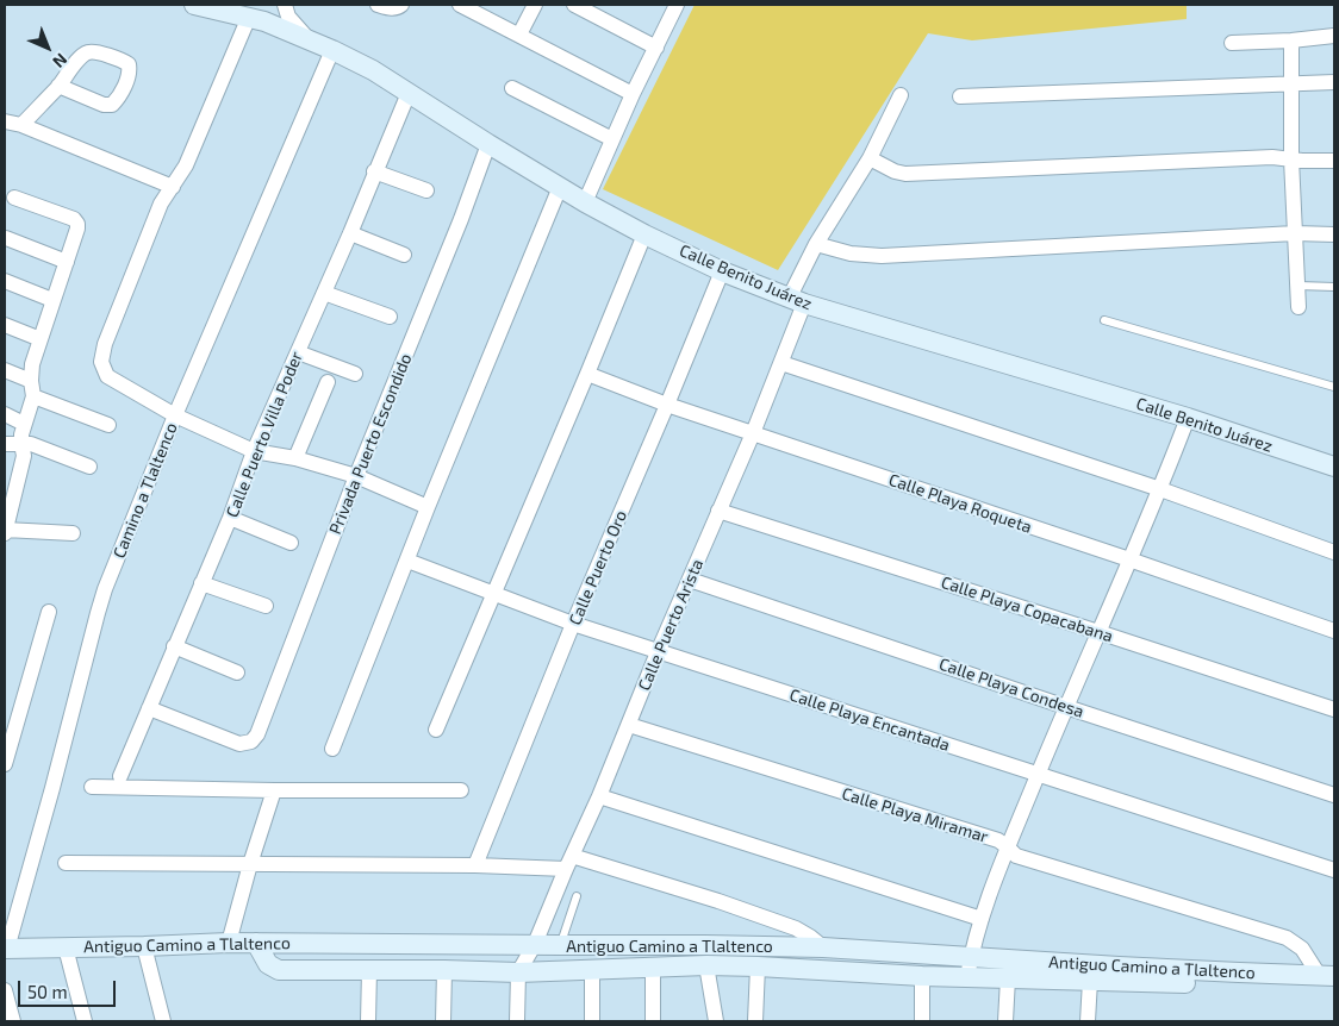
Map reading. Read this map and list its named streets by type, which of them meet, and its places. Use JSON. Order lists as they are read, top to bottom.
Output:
{
  "streets": {
    "street": [
      "Calle Benito Juárez",
      "Calle Puerto Villa Poder",
      "Privada Puerto Escondido",
      "Camino a Tlaltenco",
      "Calle Playa Roqueta",
      "Calle Puerto Oro",
      "Calle Playa Copacabana",
      "Calle Puerto Arista",
      "Calle Playa Condesa",
      "Calle Playa Encantada",
      "Calle Playa Miramar",
      "Antiguo Camino a Tlaltenco"
    ]
  },
  "crossings": [
    ["Calle Benito Juárez", "Calle Puerto Villa Poder"],
    ["Calle Benito Juárez", "Privada Puerto Escondido"],
    ["Calle Benito Juárez", "Camino a Tlaltenco"],
    ["Calle Benito Juárez", "Calle Puerto Oro"],
    ["Calle Benito Juárez", "Calle Puerto Arista"],
    ["Calle Puerto Villa Poder", "Privada Puerto Escondido"],
    ["Camino a Tlaltenco", "Antiguo Camino a Tlaltenco"],
    ["Calle Playa Roqueta", "Calle Puerto Oro"],
    ["Calle Playa Roqueta", "Calle Puerto Arista"],
    ["Calle Puerto Oro", "Calle Playa Encantada"],
    ["Calle Playa Copacabana", "Calle Puerto Arista"],
    ["Calle Puerto Arista", "Calle Playa Condesa"],
    ["Calle Puerto Arista", "Calle Playa Encantada"],
    ["Calle Puerto Arista", "Calle Playa Miramar"],
    ["Calle Puerto Arista", "Antiguo Camino a Tlaltenco"],
    ["Calle Playa Miramar", "Antiguo Camino a Tlaltenco"]
  ],
  "scale_bar": "50 m",
  "north": "bottom right"
}
